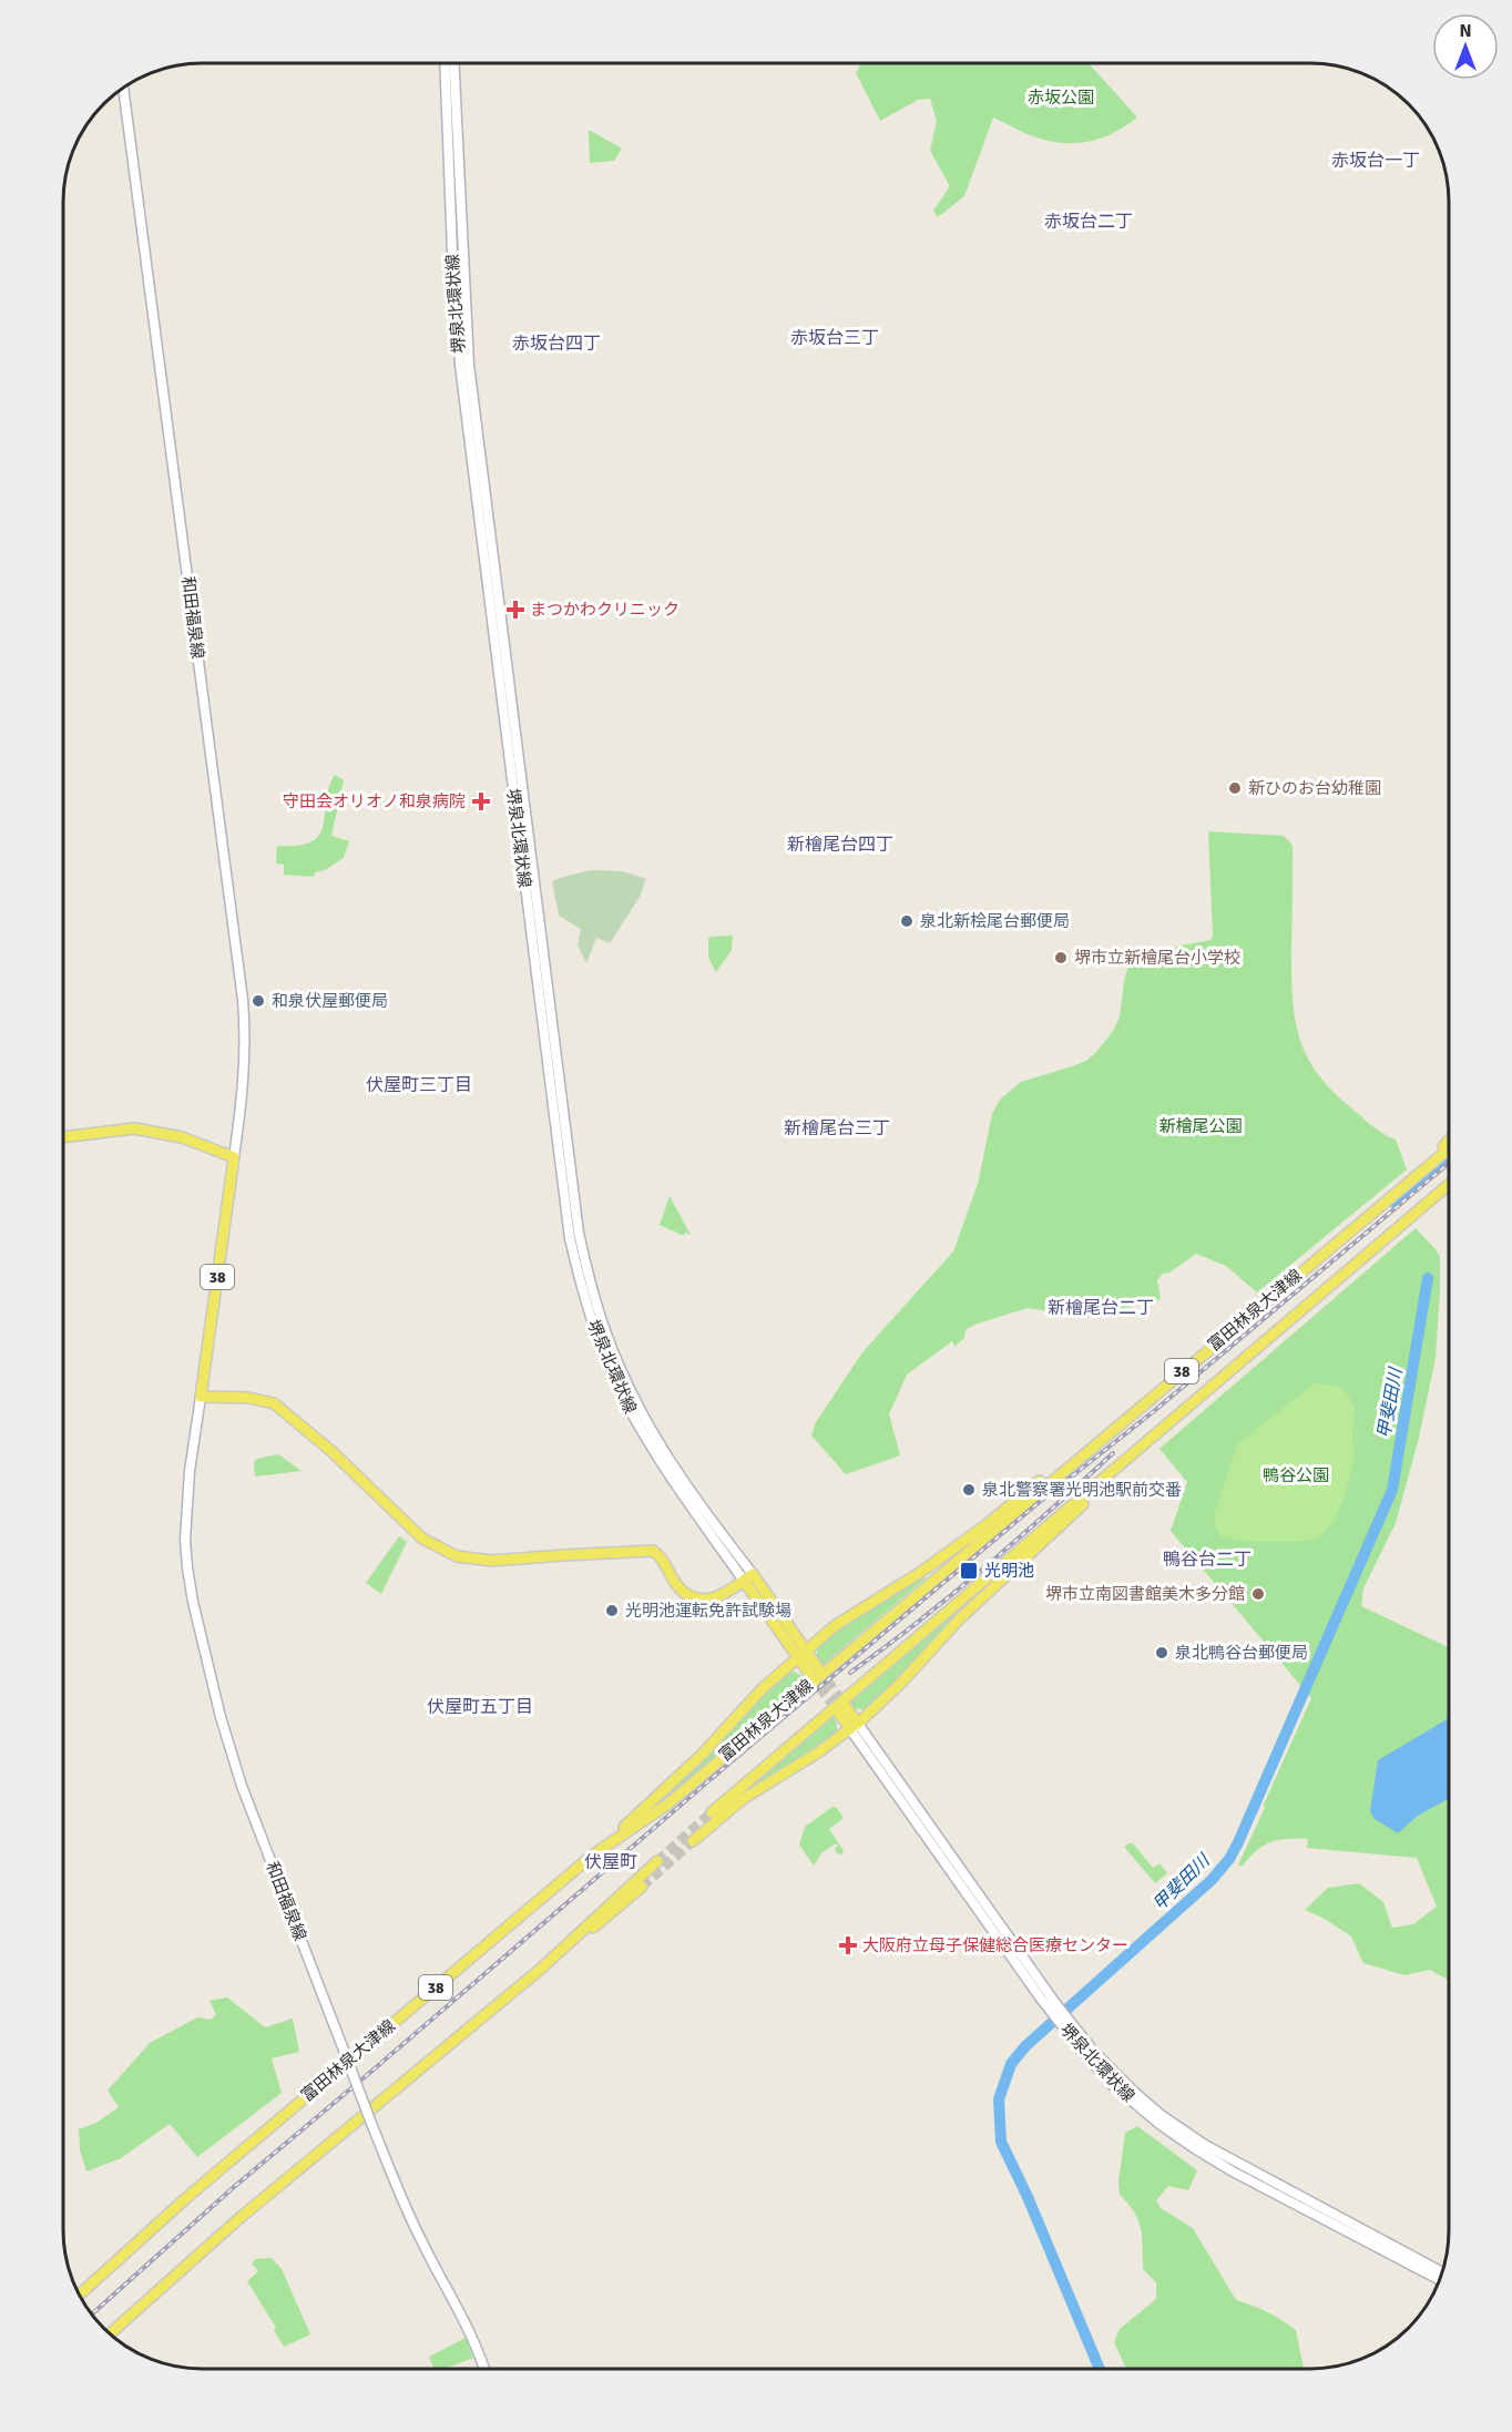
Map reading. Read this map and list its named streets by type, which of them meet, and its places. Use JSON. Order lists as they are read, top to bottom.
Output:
{
  "streets": {
    "main road": [
      "堺泉北環状線",
      "和田福泉線",
      "38",
      "富田林泉大津線"
    ]
  },
  "crossings": [
    ["堺泉北環状線", "富田林泉大津線"],
    ["和田福泉線", "38"]
  ],
  "districts": [
    "赤坂台一丁",
    "赤坂台二丁",
    "赤坂台三丁",
    "赤坂台四丁",
    "新檜尾台四丁",
    "伏屋町三丁目",
    "新檜尾台三丁",
    "新檜尾台二丁",
    "鴨谷台二丁",
    "伏屋町五丁目",
    "伏屋町"
  ],
  "water": ["甲斐田川"],
  "parks": ["赤坂公園", "新檜尾公園", "鴨谷公園"],
  "places": {
    "health": ["まつかわクリニック", "守田会オリオノ和泉病院", "大阪府立母子保健総合医療センター"],
    "other": [
      "新ひのお台幼稚園",
      "泉北新桧尾台郵便局",
      "堺市立新檜尾台小学校",
      "和泉伏屋郵便局",
      "泉北警察署光明池駅前交番",
      "堺市立南図書館美木多分館",
      "光明池運転免許試験場",
      "泉北鴨谷台郵便局"
    ],
    "transit": ["光明池"]
  },
  "north": "top"
}
